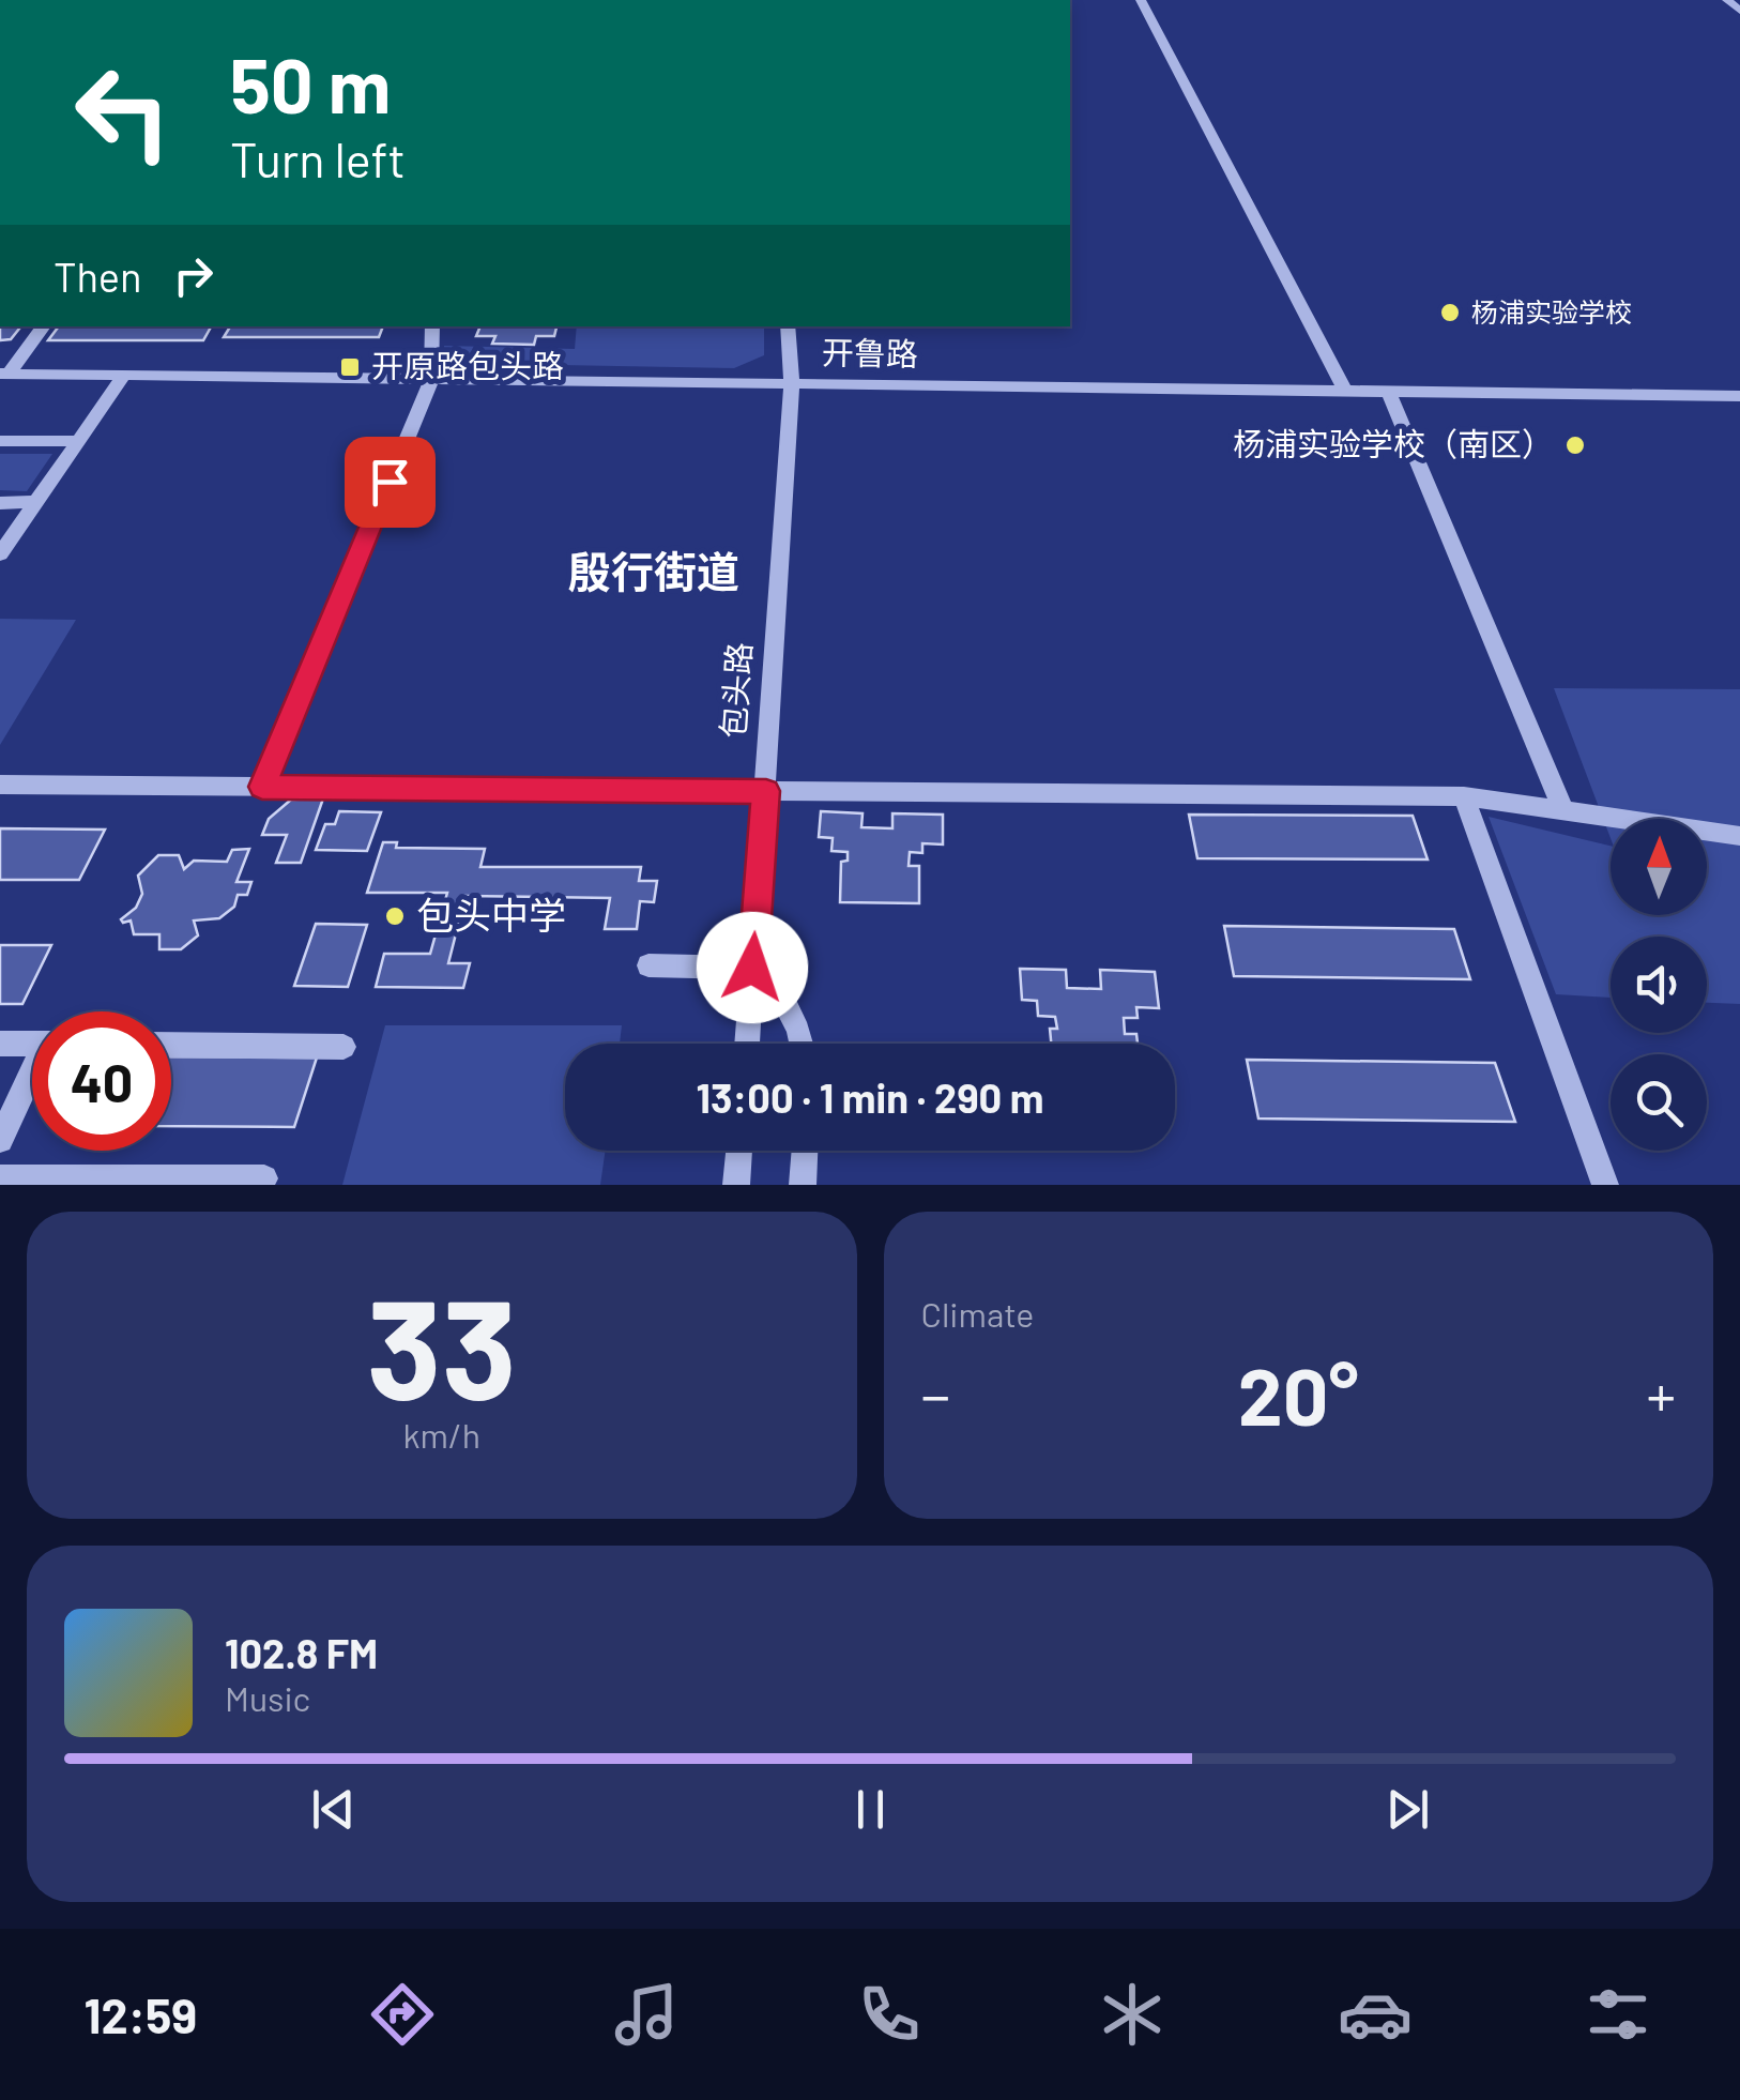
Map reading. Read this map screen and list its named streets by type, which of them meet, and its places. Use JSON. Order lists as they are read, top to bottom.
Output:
{
  "streets": {
    "street": ["开鲁路", "包头路"]
  },
  "crossings": [
    ["开鲁路", "包头路"]
  ],
  "districts": ["殷行街道"],
  "places": {
    "other": ["杨浦实验学校", "杨浦实验学校（南区）", "包头中学"],
    "transit": ["开原路包头路"]
  },
  "north": "top",
  "page": {
    "turn": ["50 m", "Turn left"],
    "then": "Then",
    "limit": "40",
    "trip": "13:00 · 1 min · 290 m",
    "tile": [
      ["33", "km/h"],
      "Climate"
    ],
    "heat": ["−", "20°", "+"],
    "song": ["102.8 FM", "Music"],
    "tabs": "12:59"
  }
}
